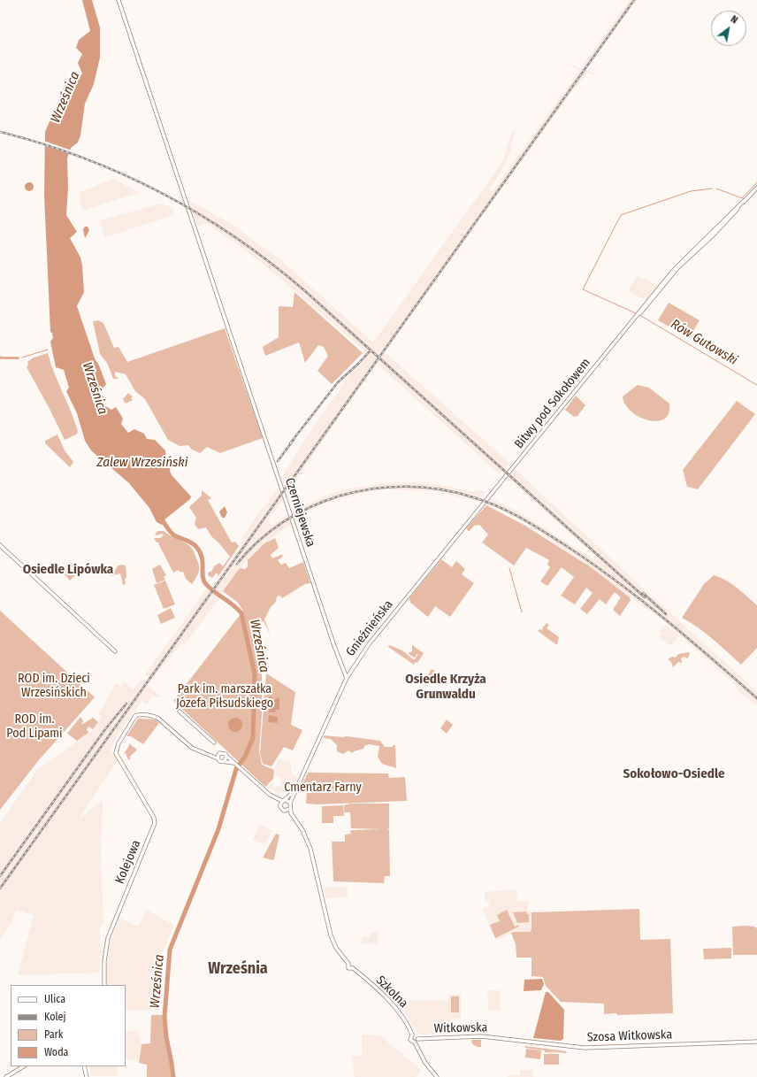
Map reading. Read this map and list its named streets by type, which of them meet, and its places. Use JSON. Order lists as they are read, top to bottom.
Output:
{
  "streets": {
    "street": [
      "Bitwy pod Sokołowem",
      "Czerniejewska",
      "Gnieźnieńska",
      "Kolejowa",
      "Szkolna",
      "Witkowska",
      "Szosa Witkowska"
    ]
  },
  "crossings": [
    ["Bitwy pod Sokołowem", "Gnieźnieńska"],
    ["Czerniejewska", "Gnieźnieńska"],
    ["Witkowska", "Szosa Witkowska"]
  ],
  "districts": [
    "Osiedle Lipówka",
    "Osiedle Krzyża Grunwaldu",
    "Sokołowo-Osiedle",
    "Września"
  ],
  "water": ["Wrześnica", "Rów Gutowski", "Zalew Wrzesiński"],
  "parks": [
    "ROD im. Dzieci Wrzesińskich",
    "Park im. marszałka Józefa Piłsudskiego",
    "ROD im. Pod Lipami",
    "Cmentarz Farny"
  ],
  "legend": [
    "Ulica",
    "Kolej",
    "Park",
    "Woda"
  ],
  "north": "top right"
}
